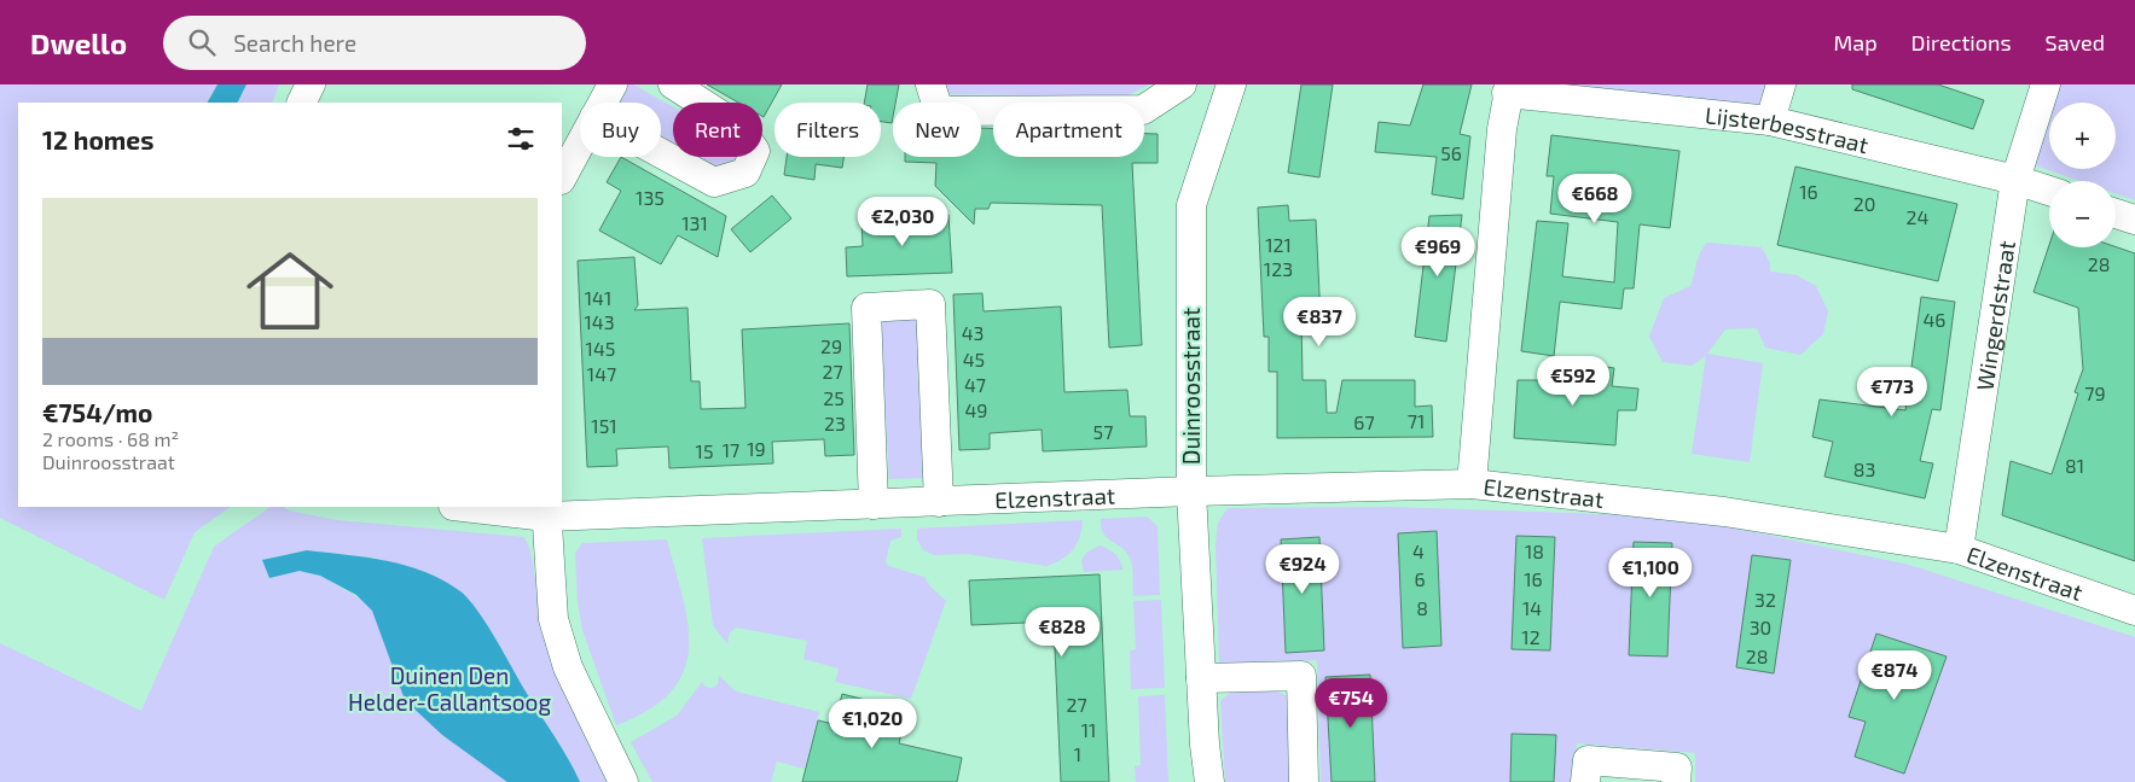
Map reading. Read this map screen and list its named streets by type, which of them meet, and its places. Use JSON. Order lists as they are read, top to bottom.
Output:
{
  "streets": {
    "street": [
      "Lijsterbesstraat",
      "Wingerdstraat",
      "Duinroosstraat",
      "Elzenstraat"
    ]
  },
  "crossings": [
    ["Lijsterbesstraat", "Wingerdstraat"],
    ["Wingerdstraat", "Elzenstraat"],
    ["Duinroosstraat", "Elzenstraat"]
  ],
  "parks": ["Duinen Den Helder-Callantsoog"],
  "house_numbers": [
    "56",
    "16",
    "135",
    "20",
    "24",
    "131",
    "121",
    "28",
    "123",
    "141",
    "46",
    "143",
    "43",
    "29",
    "145",
    "45",
    "27",
    "147",
    "47",
    "79",
    "25",
    "49",
    "71",
    "67",
    "23",
    "151",
    "57",
    "19",
    "17",
    "15",
    "81",
    "83",
    "4",
    "18",
    "6",
    "16",
    "32",
    "8",
    "14",
    "30",
    "12",
    "28",
    "27",
    "11",
    "1"
  ],
  "page": {
    "header": "Dwello",
    "search": "Search here",
    "nav": ["Map", "Directions", "Saved"],
    "map_buttons": ["+", "−"],
    "chip": [
      "Buy",
      "Rent",
      "Filters",
      "New",
      "Apartment"
    ],
    "heading": "12 homes",
    "price": [
      "€668",
      "€2,030",
      "€969",
      "€837",
      "€592",
      "€773",
      "€924",
      "€1,100",
      "€828",
      "€874",
      "€754",
      "€1,020"
    ],
    "list": [
      {
        "name": "€754/mo",
        "note": "2 rooms · 68 m² · Duinroosstraat"
      }
    ]
  }
}
